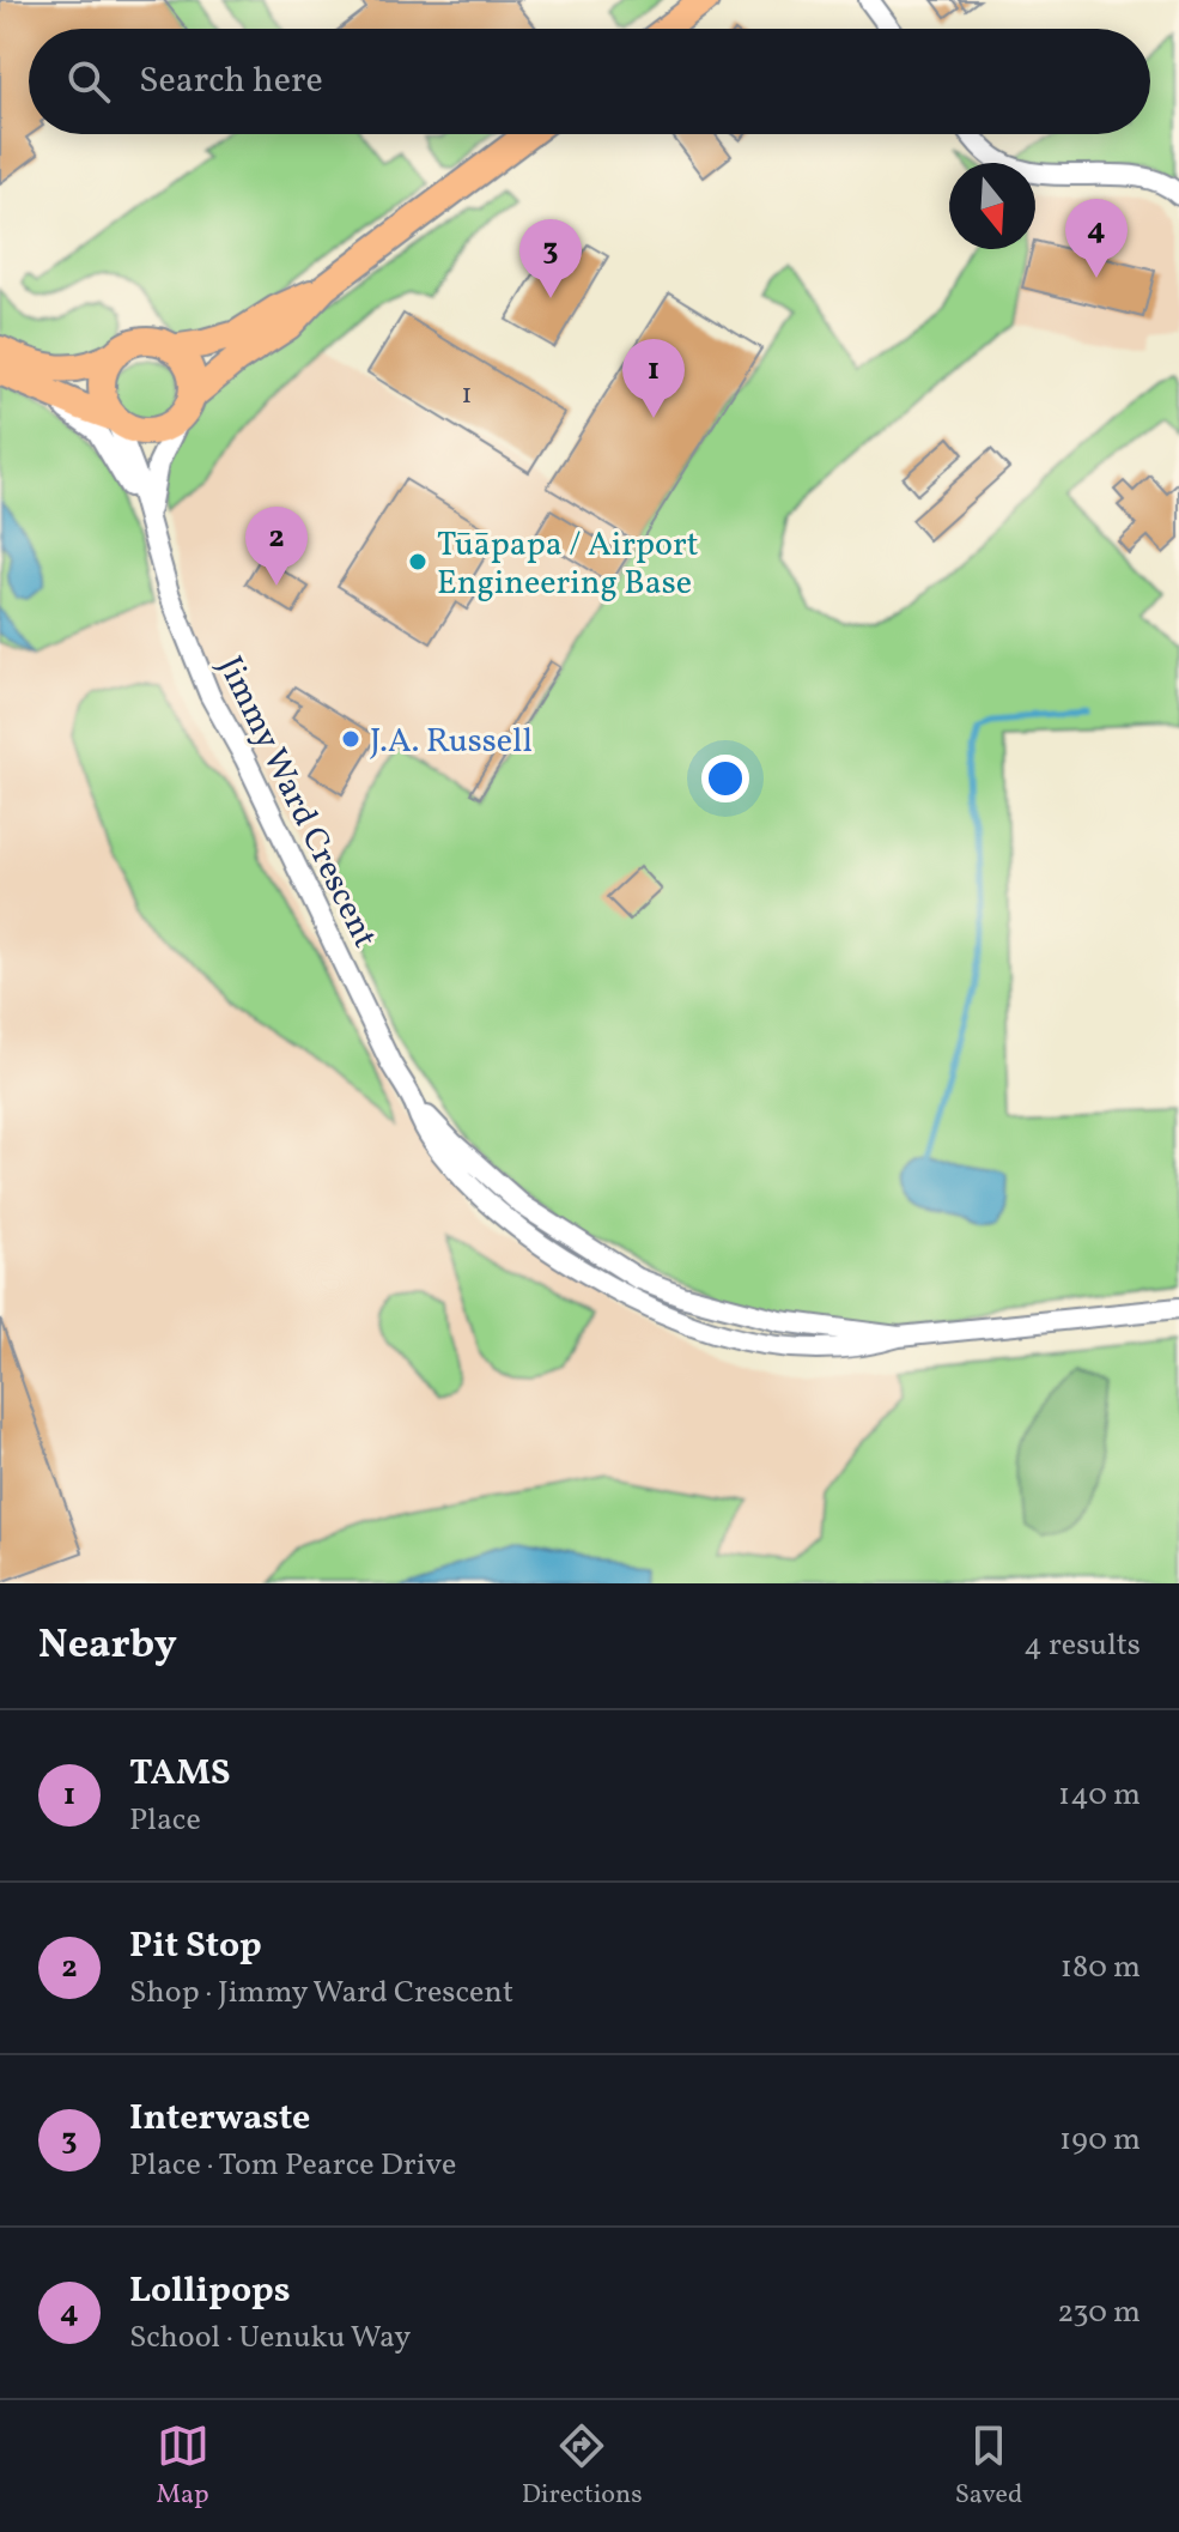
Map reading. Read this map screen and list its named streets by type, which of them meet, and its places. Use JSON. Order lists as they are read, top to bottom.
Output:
{
  "streets": {
    "street": ["Jimmy Ward Crescent"]
  },
  "places": ["Tūāpapa / Airport Engineering Base", "J.A. Russell"],
  "house_numbers": ["1"],
  "north": "bottom",
  "page": {
    "search": "Search here",
    "pins": [
      "4",
      "3",
      "1",
      "2"
    ],
    "heading": ["Nearby", "4 results"],
    "list": [
      {
        "mark": "1",
        "name": "TAMS",
        "note": "Place",
        "value": "140 m"
      },
      {
        "mark": "2",
        "name": "Pit Stop",
        "note": "Shop · Jimmy Ward Crescent",
        "value": "180 m"
      },
      {
        "mark": "3",
        "name": "Interwaste",
        "note": "Place · Tom Pearce Drive",
        "value": "190 m"
      },
      {
        "mark": "4",
        "name": "Lollipops",
        "note": "School · Uenuku Way",
        "value": "230 m"
      }
    ],
    "nav": ["Map", "Directions", "Saved"]
  }
}
